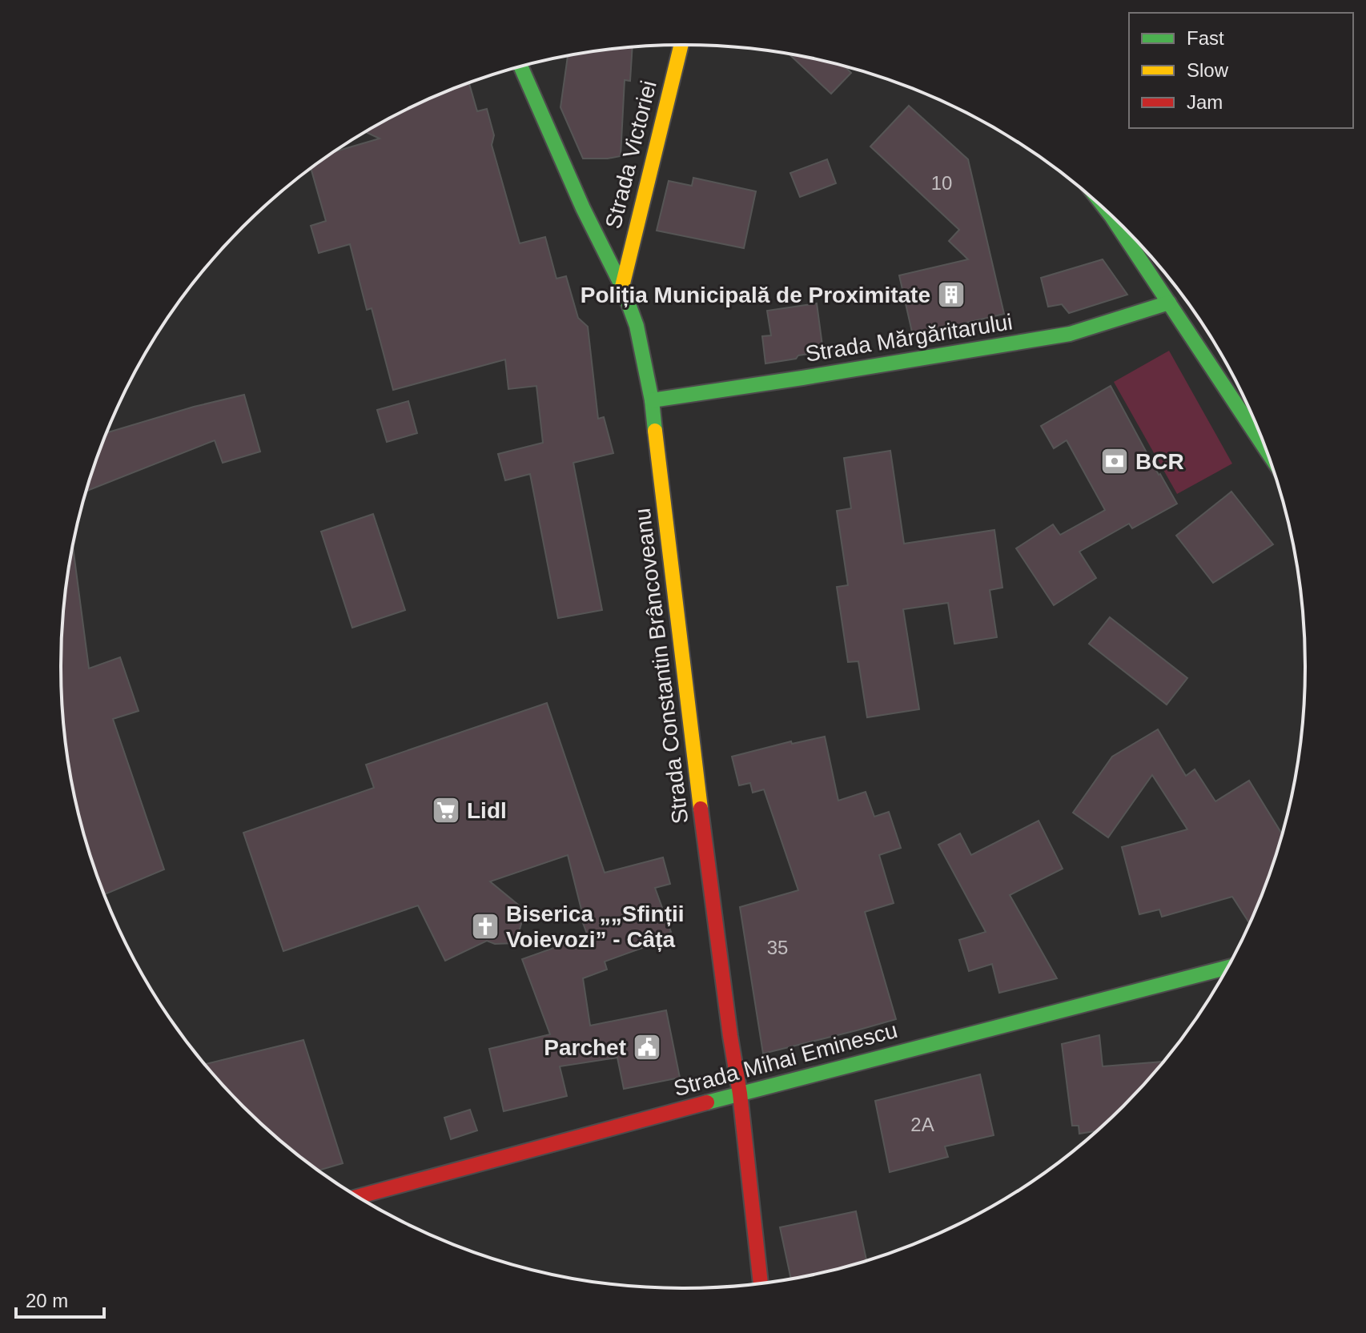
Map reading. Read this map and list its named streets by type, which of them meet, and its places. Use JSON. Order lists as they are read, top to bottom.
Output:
{
  "streets": {
    "street": [
      "Strada Victoriei",
      "Strada Mărgăritarului",
      "Strada Constantin Brâncoveanu",
      "Strada Mihai Eminescu"
    ]
  },
  "crossings": [
    ["Strada Victoriei", "Strada Constantin Brâncoveanu"],
    ["Strada Mărgăritarului", "Strada Constantin Brâncoveanu"],
    ["Strada Constantin Brâncoveanu", "Strada Mihai Eminescu"]
  ],
  "places": {
    "building": ["Poliția Municipală de Proximitate"],
    "bank": ["BCR"],
    "supermarket": ["Lidl"],
    "church": ["Biserica „„Sfinții Voievozi” - Câța"],
    "public building": ["Parchet"]
  },
  "house_numbers": ["10", "35", "2A"],
  "legend": ["Fast", "Slow", "Jam"],
  "scale_bar": "20 m"
}
